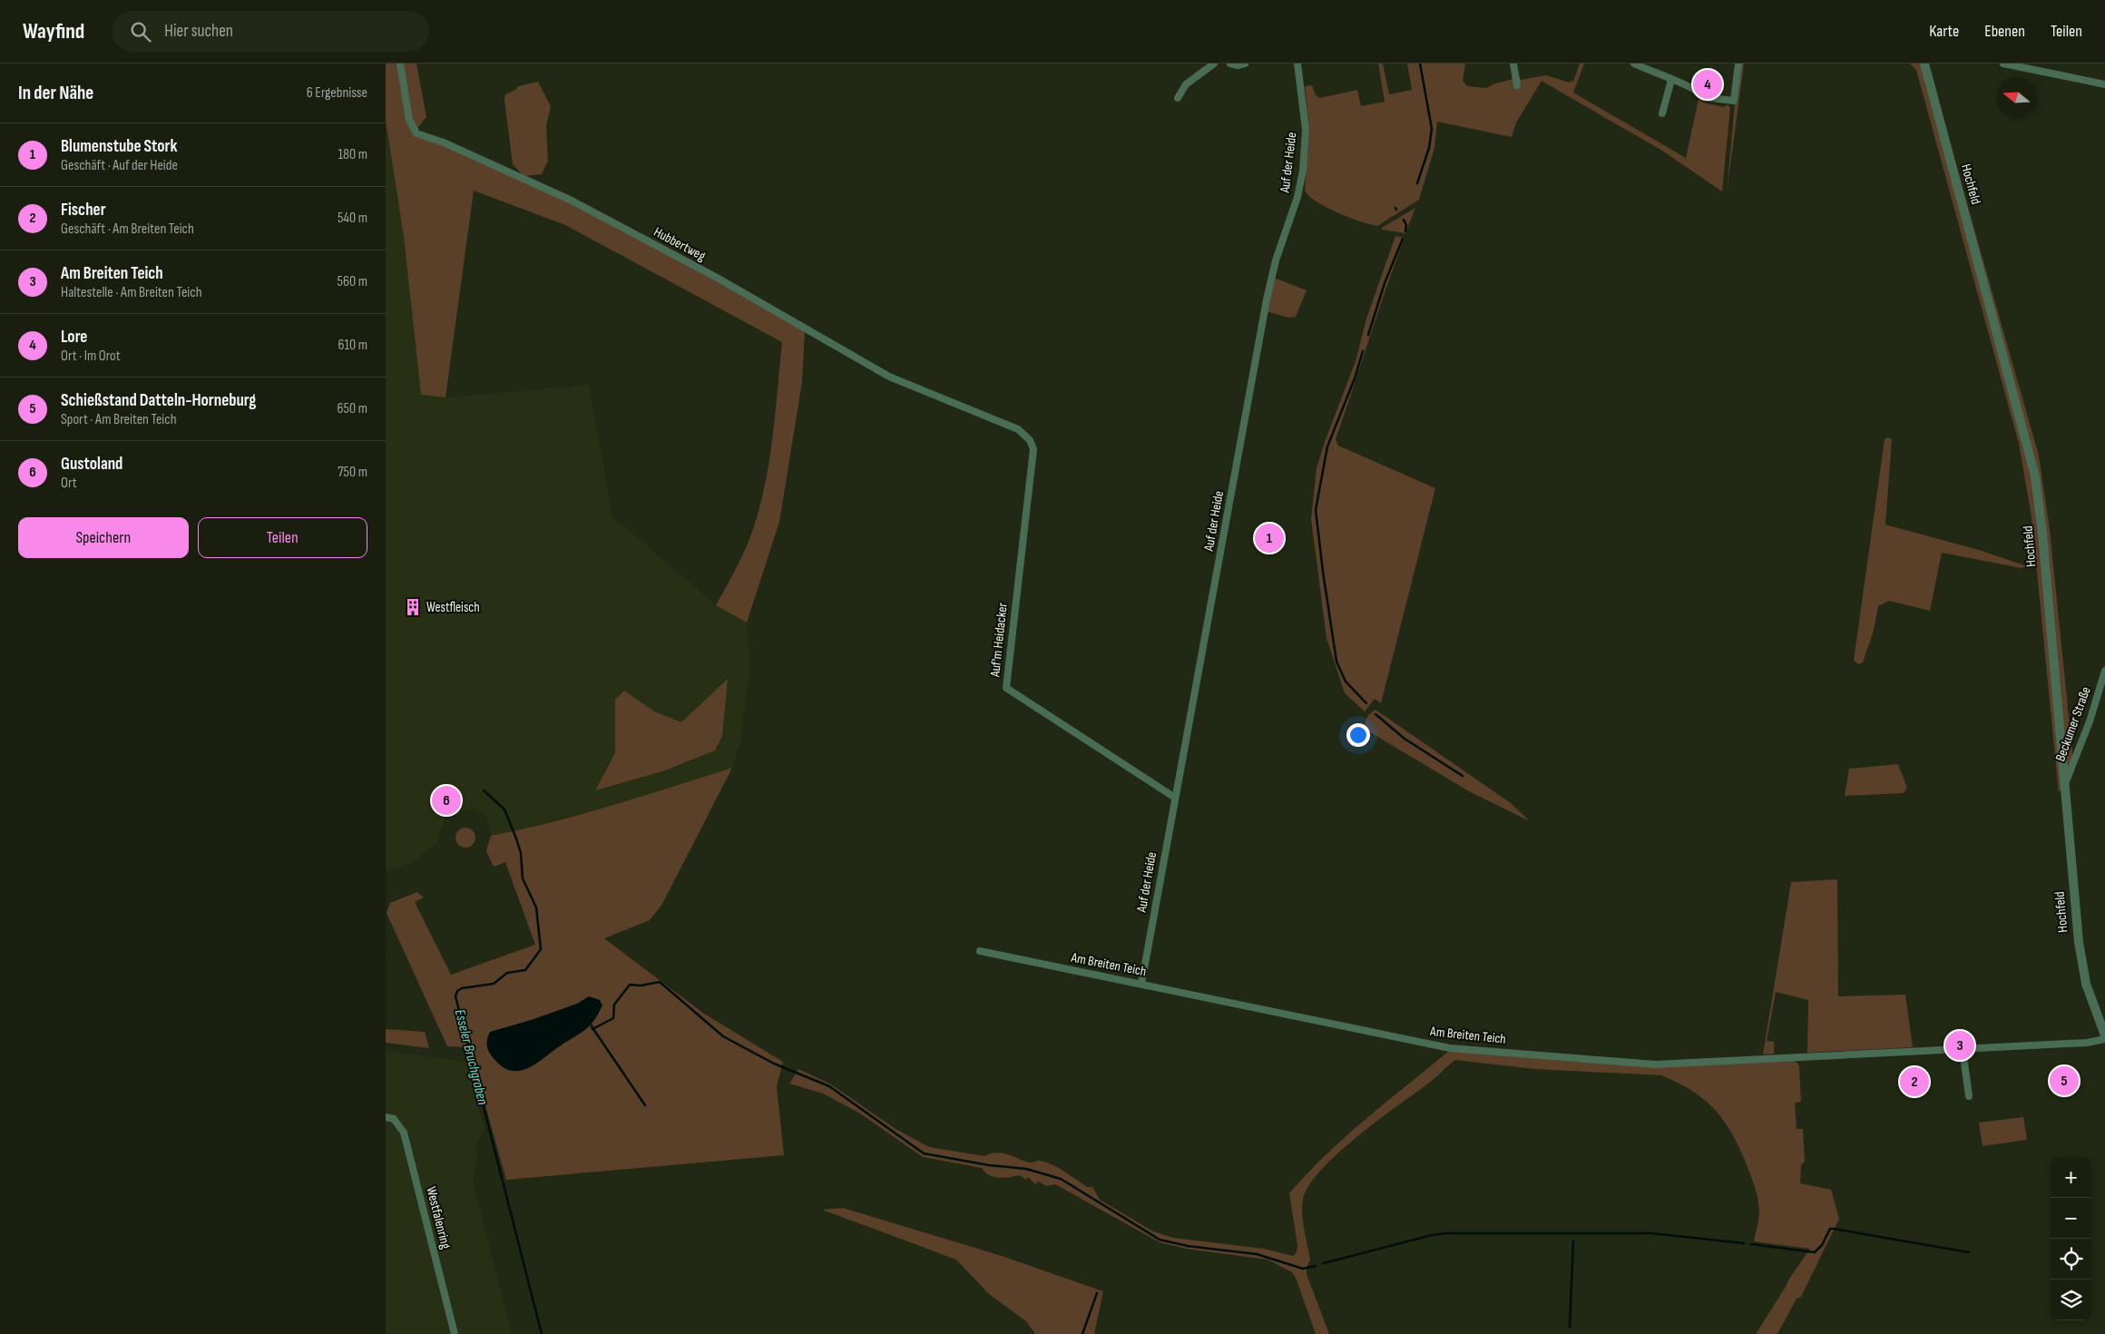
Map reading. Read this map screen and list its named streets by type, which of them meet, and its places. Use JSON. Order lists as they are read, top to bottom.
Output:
{
  "streets": {
    "street": [
      "Auf der Heide",
      "Hochfeld",
      "Hubbertweg",
      "Auf'm Heidacker",
      "Beckumer Straße",
      "Am Breiten Teich",
      "Westfalenring"
    ]
  },
  "crossings": [
    ["Auf der Heide", "Auf'm Heidacker"],
    ["Auf der Heide", "Am Breiten Teich"],
    ["Hochfeld", "Beckumer Straße"],
    ["Hochfeld", "Am Breiten Teich"],
    ["Hubbertweg", "Auf'm Heidacker"]
  ],
  "water": ["Esseler Bruchgraben"],
  "places": {
    "building": ["Westfleisch"]
  },
  "north": "left",
  "page": {
    "header": "Wayfind",
    "search": "Hier suchen",
    "nav": ["Karte", "Ebenen", "Teilen"],
    "heading": ["In der Nähe", "6 Ergebnisse"],
    "pins": [
      "4",
      "1",
      "6",
      "3",
      "5",
      "2"
    ],
    "list": [
      {
        "mark": "1",
        "name": "Blumenstube Stork",
        "note": "Geschäft · Auf der Heide",
        "value": "180 m"
      },
      {
        "mark": "2",
        "name": "Fischer",
        "note": "Geschäft · Am Breiten Teich",
        "value": "540 m"
      },
      {
        "mark": "3",
        "name": "Am Breiten Teich",
        "note": "Haltestelle · Am Breiten Teich",
        "value": "560 m"
      },
      {
        "mark": "4",
        "name": "Lore",
        "note": "Ort · Im Orot",
        "value": "610 m"
      },
      {
        "mark": "5",
        "name": "Schießstand Datteln-Horneburg",
        "note": "Sport · Am Breiten Teich",
        "value": "650 m"
      },
      {
        "mark": "6",
        "name": "Gustoland",
        "note": "Ort",
        "value": "750 m"
      }
    ],
    "buttons": ["Speichern", "Teilen"],
    "map_buttons": ["+", "−"]
  }
}
